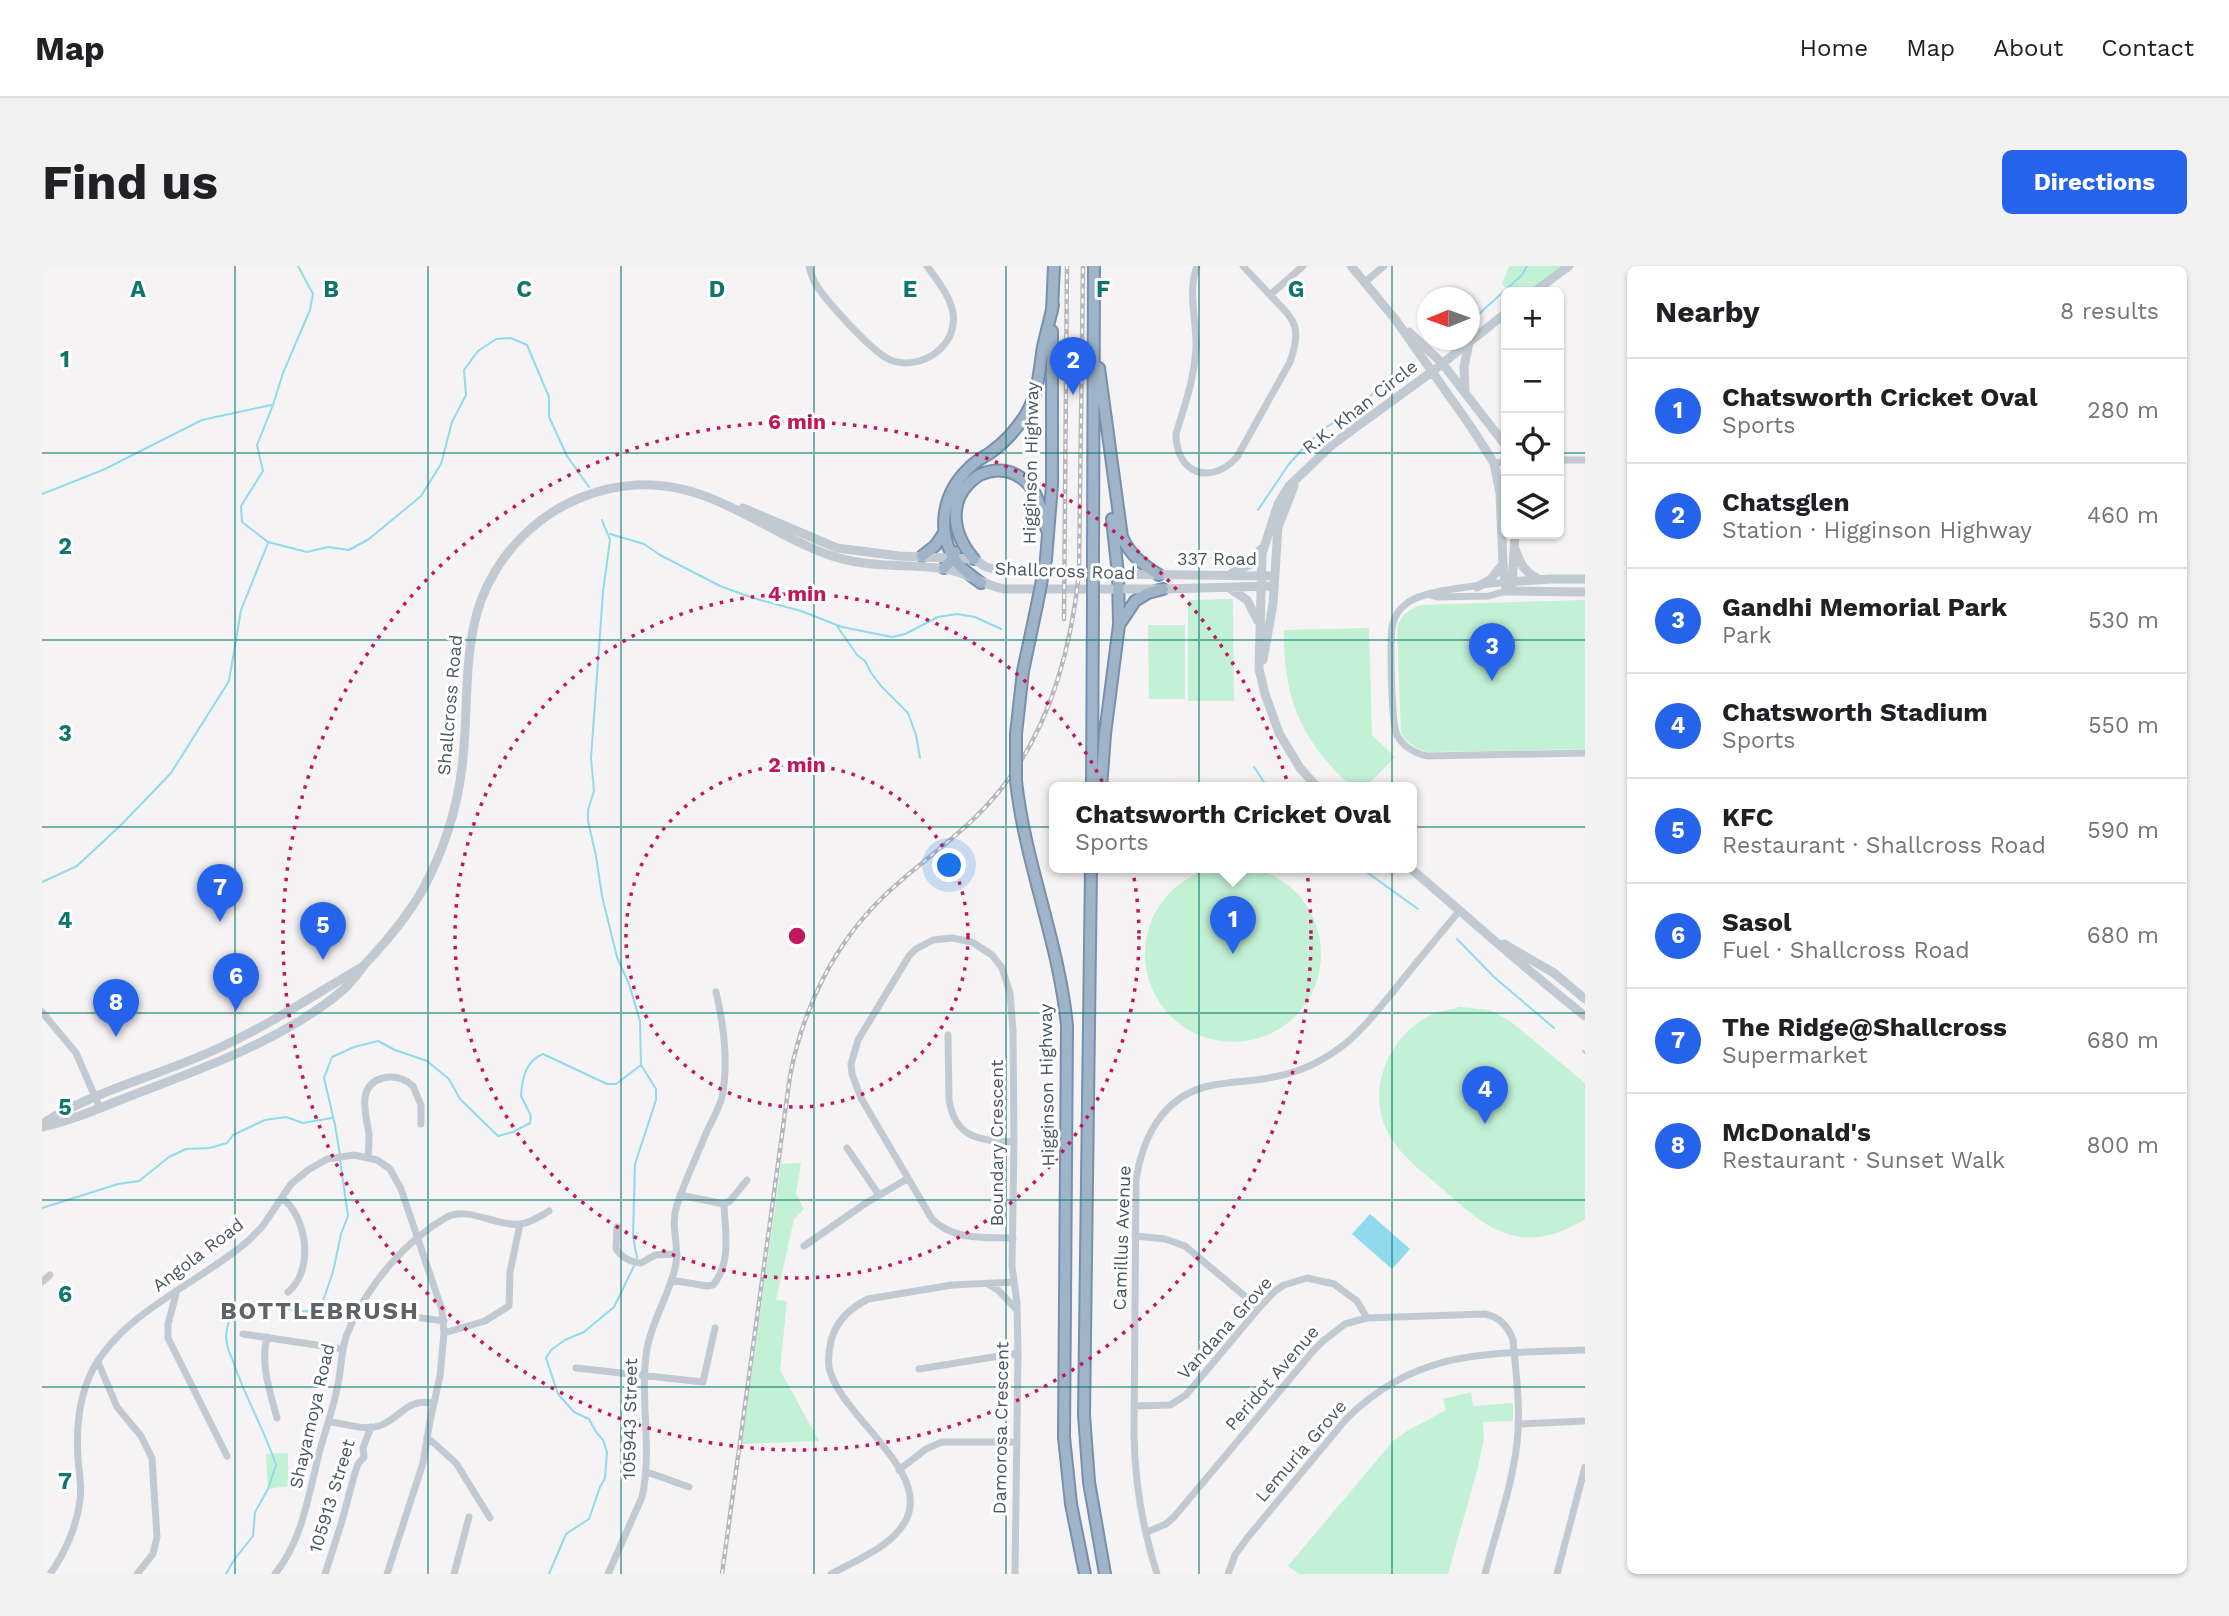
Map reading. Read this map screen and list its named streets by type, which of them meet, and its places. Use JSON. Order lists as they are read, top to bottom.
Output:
{
  "streets": {
    "highway": ["Higginson Highway"],
    "street": [
      "R.K. Khan Circle",
      "337 Road",
      "Shallcross Road",
      "Boundary Crescent",
      "Camillus Avenue",
      "Angola Road",
      "Vandana Grove",
      "Peridot Avenue",
      "Shayamoya Road",
      "105943 Street",
      "Damorosa Crescent",
      "Lemuria Grove",
      "105913 Street"
    ]
  },
  "crossings": [
    ["R.K. Khan Circle", "337 Road"],
    ["337 Road", "Shallcross Road"],
    ["Boundary Crescent", "Damorosa Crescent"],
    ["Camillus Avenue", "Vandana Grove"],
    ["Camillus Avenue", "Peridot Avenue"],
    ["Vandana Grove", "Peridot Avenue"],
    ["Peridot Avenue", "Lemuria Grove"]
  ],
  "districts": ["BOTTLEBRUSH"],
  "north": "left",
  "page": {
    "header": "Map",
    "nav": [
      "Home",
      "Map",
      "About",
      "Contact"
    ],
    "buttons": "Directions",
    "title": "Find us",
    "heading": ["Nearby", "8 results"],
    "map_buttons": ["+", "−"],
    "pins": [
      "2",
      "3",
      "7",
      "1",
      "5",
      "6",
      "8",
      "4"
    ],
    "list": [
      {
        "mark": "1",
        "name": "Chatsworth Cricket Oval",
        "note": "Sports",
        "value": "280 m"
      },
      {
        "mark": "2",
        "name": "Chatsglen",
        "note": "Station · Higginson Highway",
        "value": "460 m"
      },
      {
        "mark": "3",
        "name": "Gandhi Memorial Park",
        "note": "Park",
        "value": "530 m"
      },
      {
        "mark": "4",
        "name": "Chatsworth Stadium",
        "note": "Sports",
        "value": "550 m"
      },
      {
        "mark": "5",
        "name": "KFC",
        "note": "Restaurant · Shallcross Road",
        "value": "590 m"
      },
      {
        "mark": "6",
        "name": "Sasol",
        "note": "Fuel · Shallcross Road",
        "value": "680 m"
      },
      {
        "mark": "7",
        "name": "The Ridge@Shallcross",
        "note": "Supermarket",
        "value": "680 m"
      },
      {
        "mark": "8",
        "name": "McDonald's",
        "note": "Restaurant · Sunset Walk",
        "value": "800 m"
      }
    ],
    "popup": ["Chatsworth Cricket Oval", "Sports"]
  },
  "grid": {
    "columns": [
      "A",
      "B",
      "C",
      "D",
      "E",
      "F",
      "G"
    ],
    "rows": [
      "1",
      "2",
      "3",
      "4",
      "5",
      "6",
      "7"
    ]
  },
  "rings": ["6 min", "4 min", "2 min"]
}
